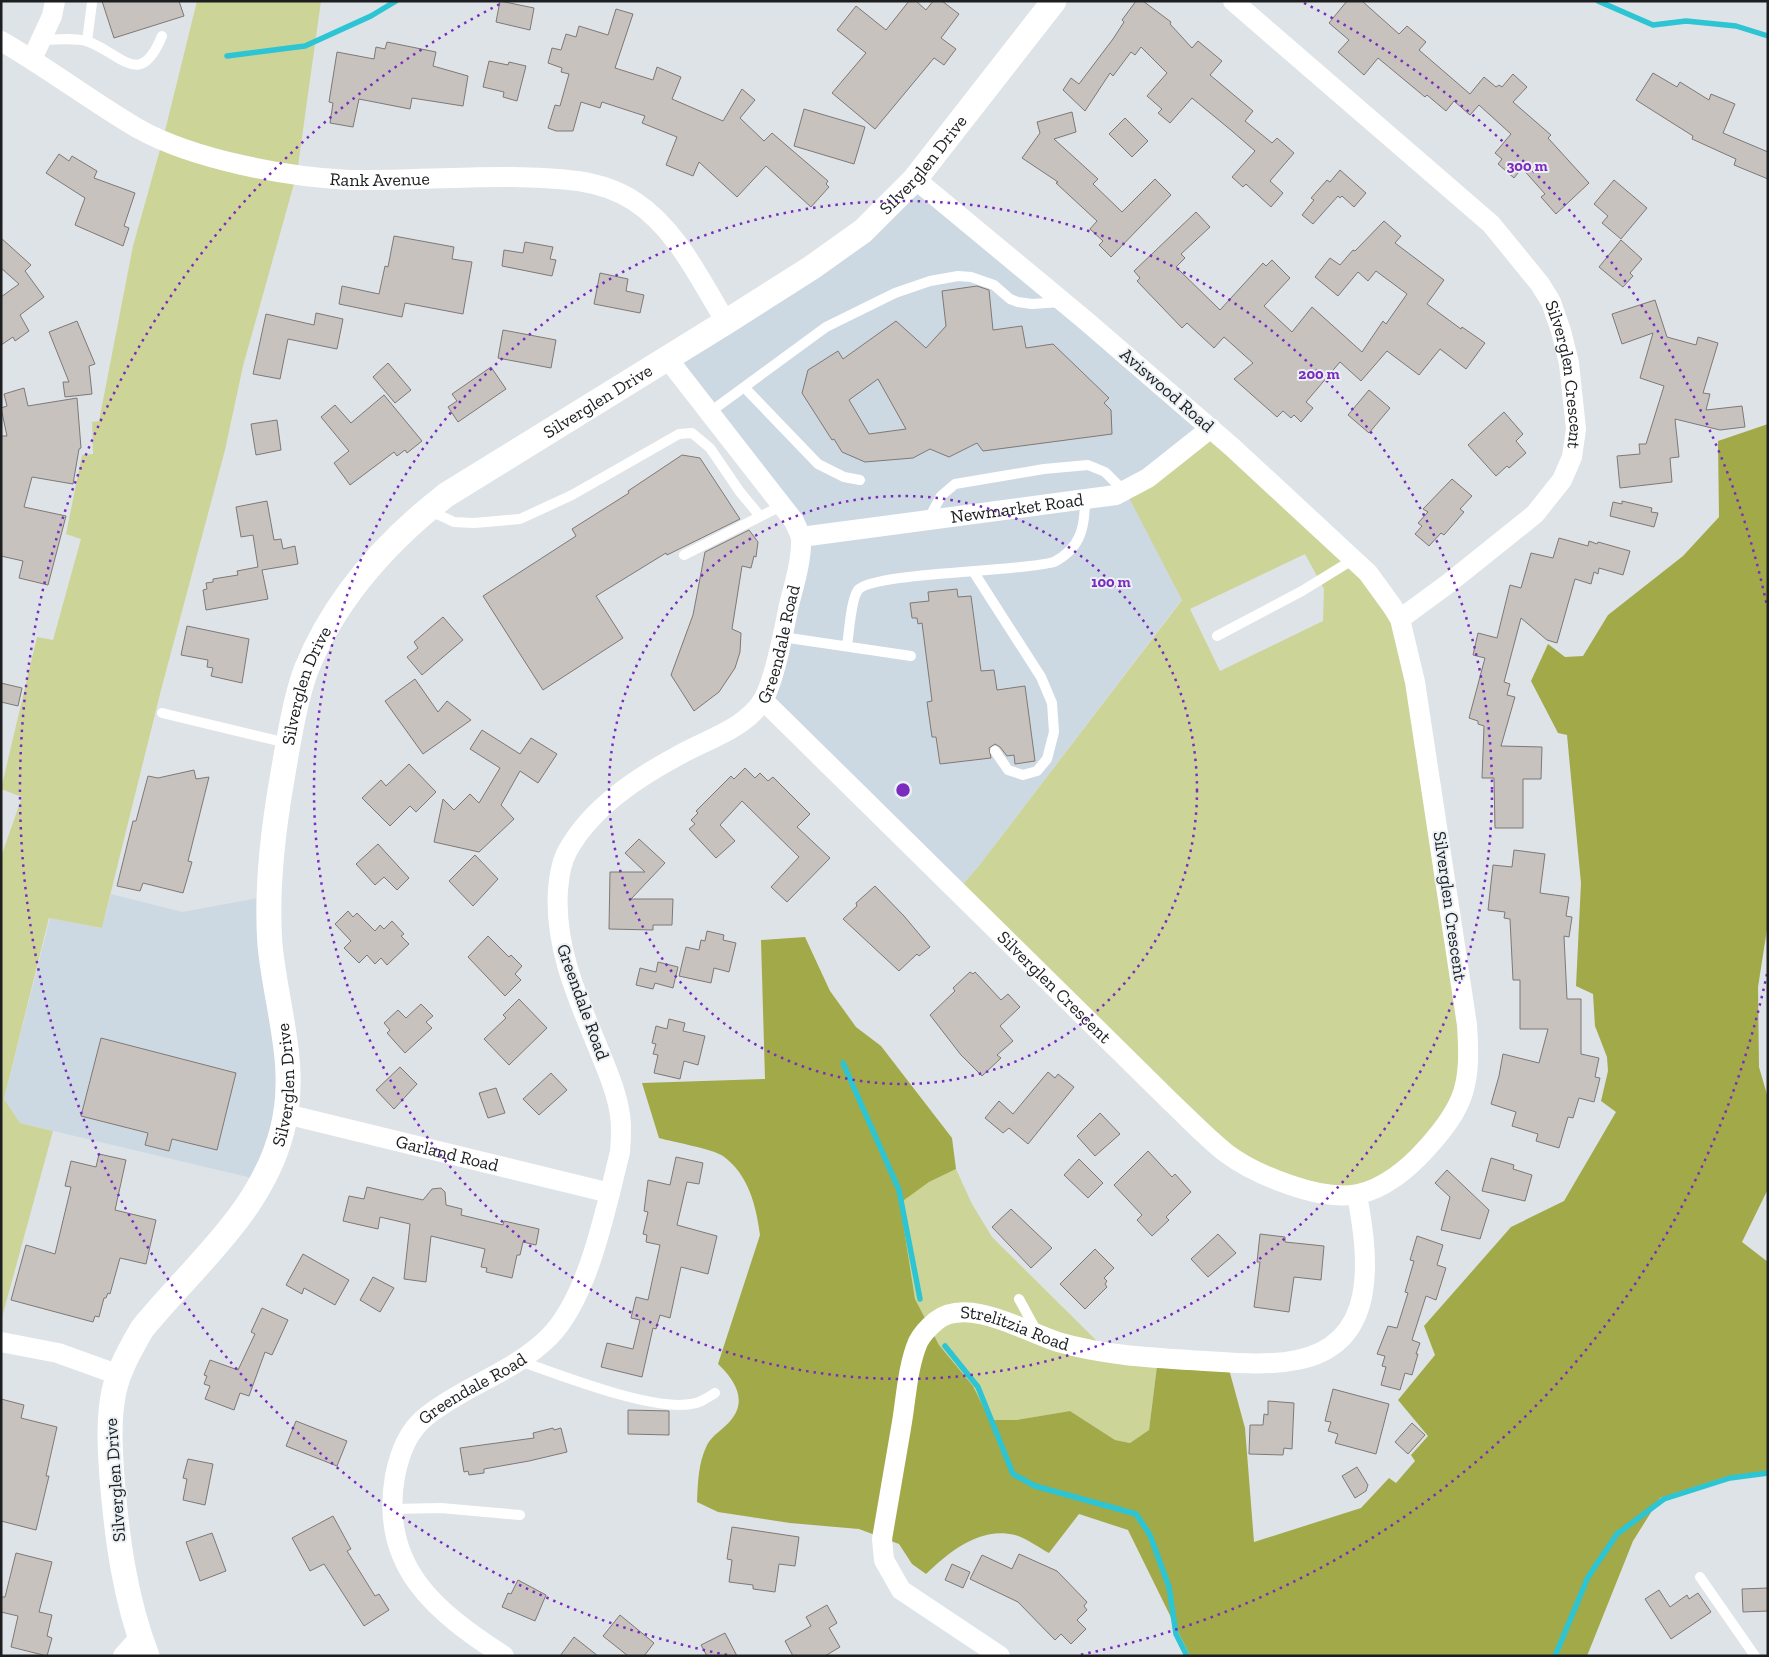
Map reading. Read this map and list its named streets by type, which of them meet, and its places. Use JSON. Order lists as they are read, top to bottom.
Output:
{
  "streets": {
    "street": [
      "Silverglen Drive",
      "Rank Avenue",
      "Silverglen Crescent",
      "Aviswood Road",
      "Newmarket Road",
      "Greendale Road",
      "Garland Road",
      "Strelitzia Road"
    ]
  },
  "crossings": [
    ["Silverglen Drive", "Rank Avenue"],
    ["Silverglen Drive", "Aviswood Road"],
    ["Silverglen Drive", "Garland Road"],
    ["Silverglen Crescent", "Aviswood Road"],
    ["Silverglen Crescent", "Greendale Road"],
    ["Silverglen Crescent", "Strelitzia Road"],
    ["Aviswood Road", "Newmarket Road"],
    ["Newmarket Road", "Greendale Road"],
    ["Greendale Road", "Garland Road"]
  ],
  "rings": ["300 m", "200 m", "100 m"]
}
